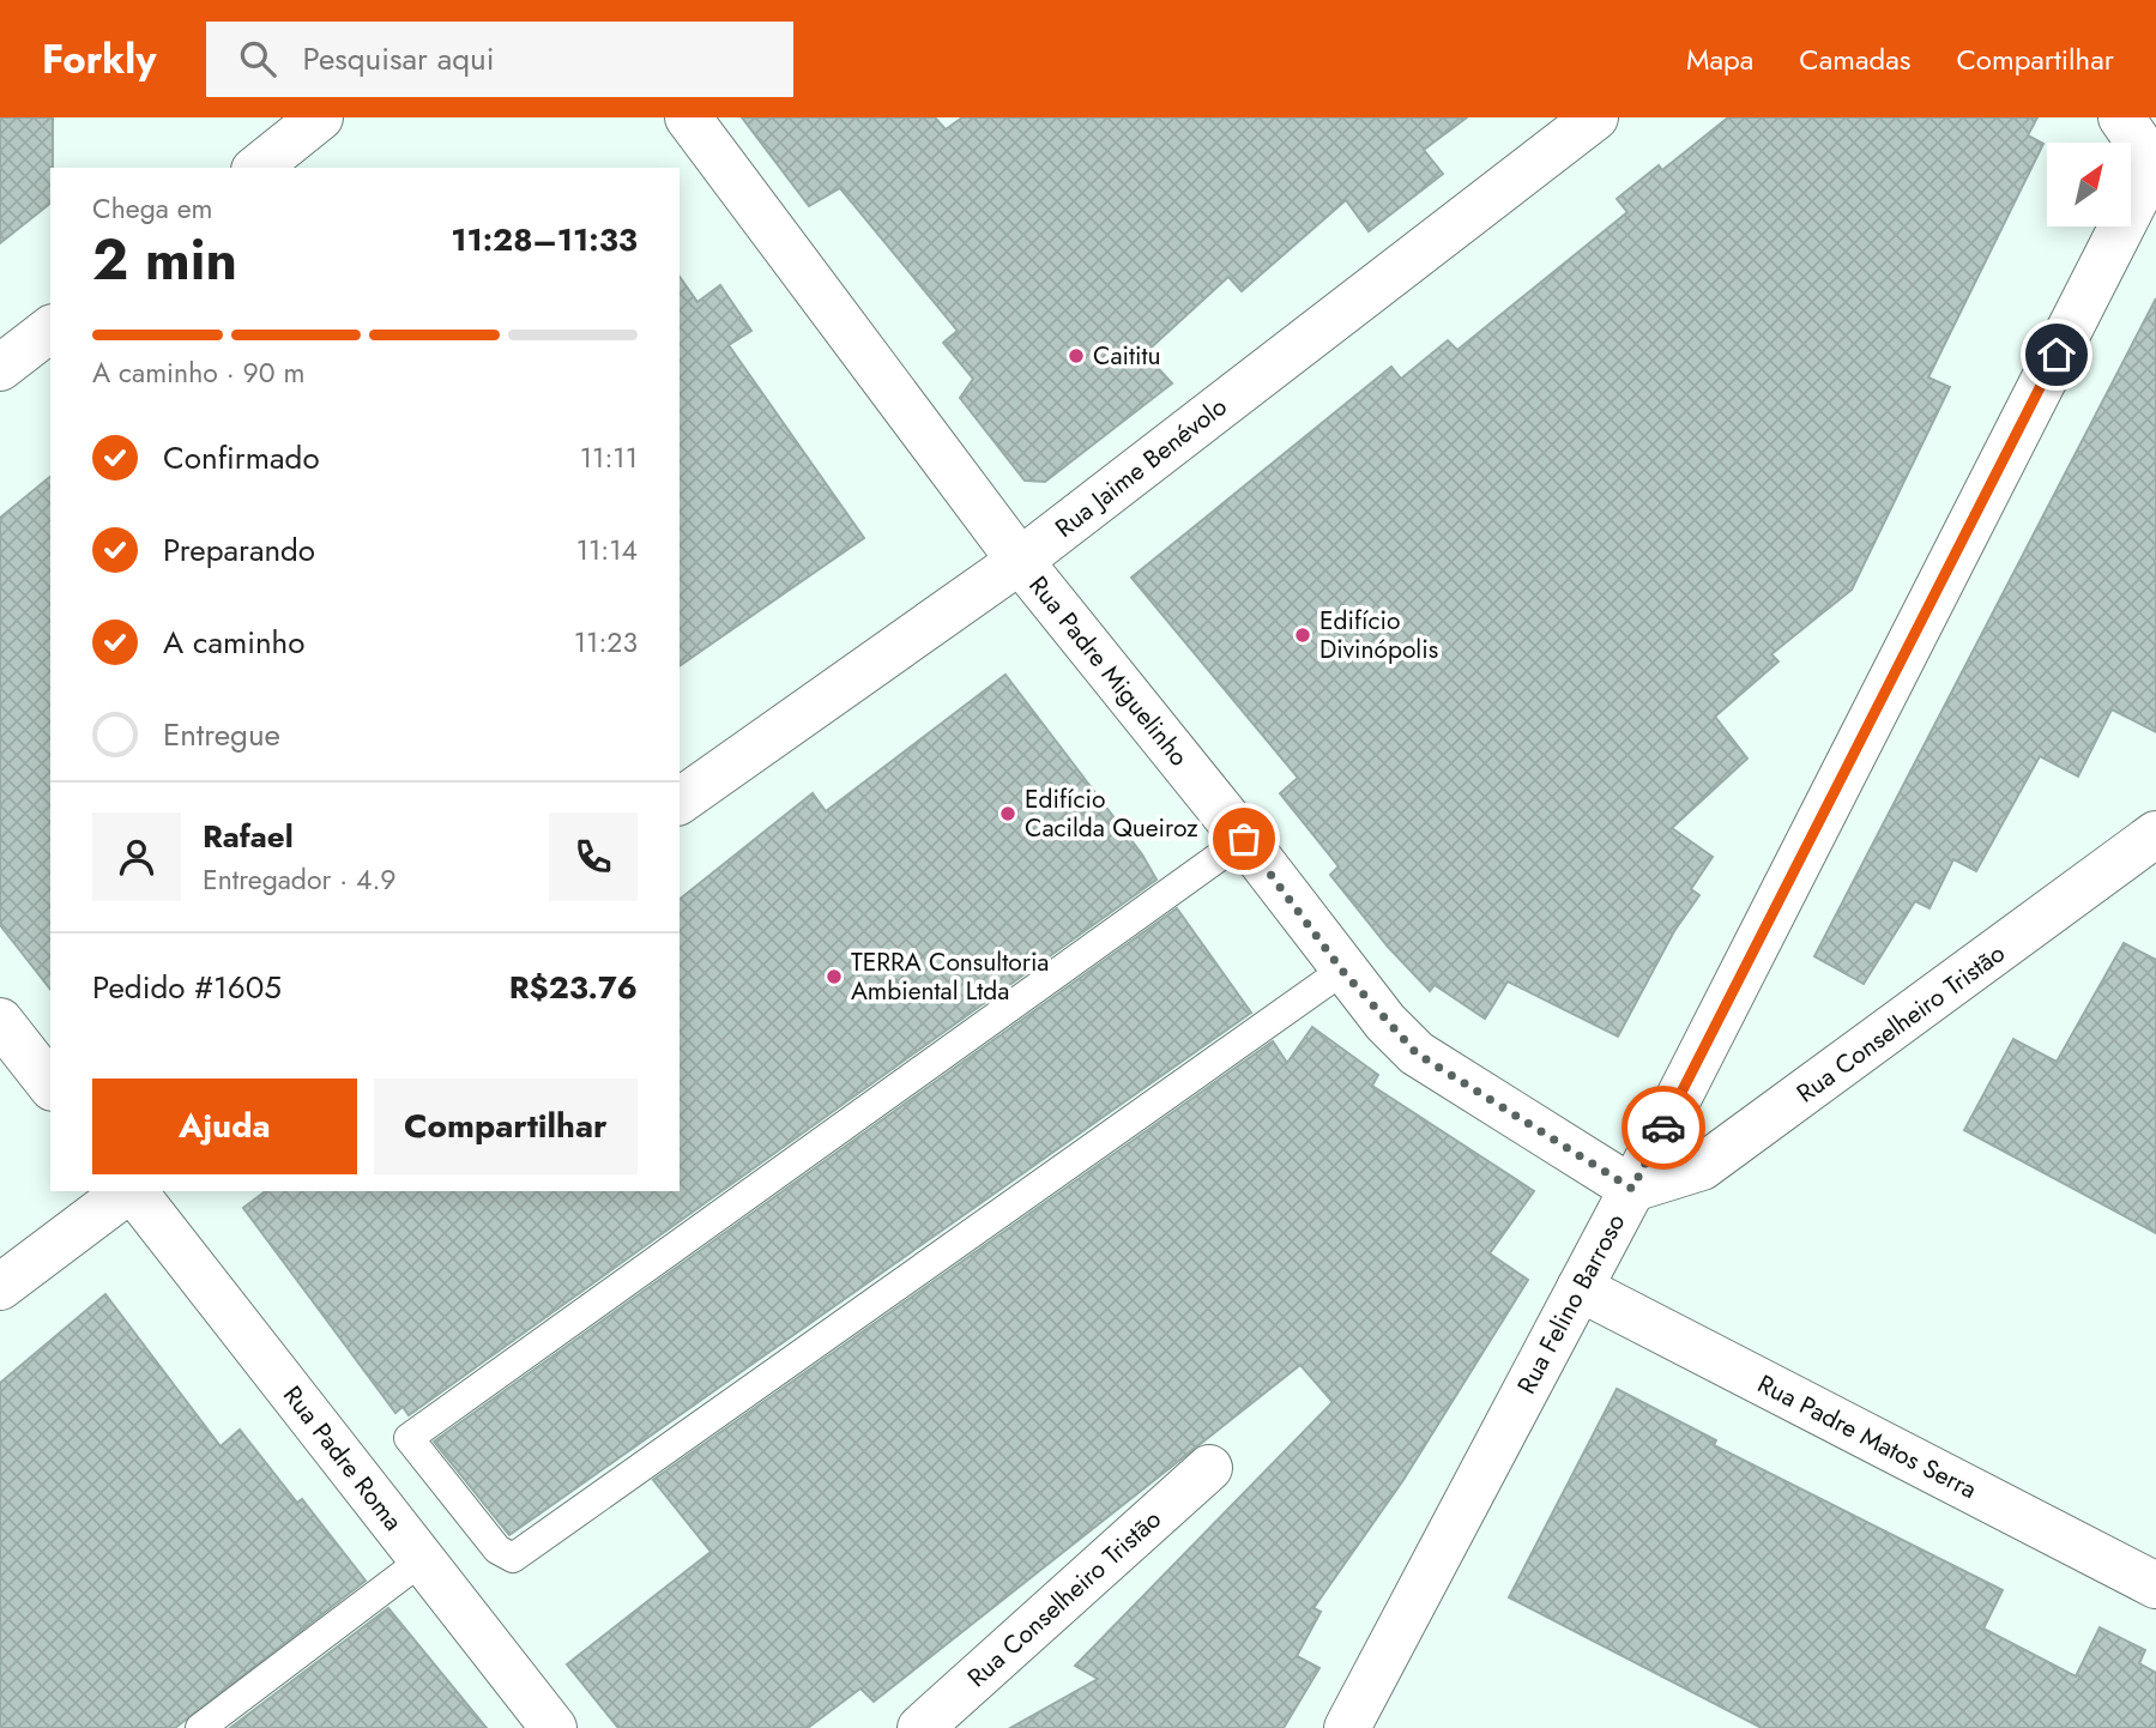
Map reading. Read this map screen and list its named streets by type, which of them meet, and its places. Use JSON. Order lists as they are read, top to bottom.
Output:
{
  "streets": {
    "street": [
      "Rua Jaime Benévolo",
      "Rua Padre Miguelinho",
      "Rua Conselheiro Tristão",
      "Rua Felino Barroso",
      "Rua Padre Matos Serra",
      "Rua Padre Roma"
    ]
  },
  "crossings": [
    ["Rua Jaime Benévolo", "Rua Padre Miguelinho"],
    ["Rua Padre Miguelinho", "Rua Conselheiro Tristão"],
    ["Rua Padre Miguelinho", "Rua Felino Barroso"],
    ["Rua Conselheiro Tristão", "Rua Felino Barroso"],
    ["Rua Felino Barroso", "Rua Padre Matos Serra"]
  ],
  "places": [
    "Caititu",
    "Edifício Divinópolis",
    "Edifício Cacilda Queiroz",
    "TERRA Consultoria Ambiental Ltda"
  ],
  "north": "top right",
  "page": {
    "header": "Forkly",
    "search": "Pesquisar aqui",
    "nav": ["Mapa", "Camadas", "Compartilhar"],
    "heading": ["2 min", "Chega em", "11:28–11:33"],
    "panel": [
      "Rafael",
      "Entregador · 4.9",
      "Pedido #1605",
      "R$23.76"
    ],
    "bar": "A caminho · 90 m",
    "list": [
      ["Confirmado", "11:11"],
      ["Preparando", "11:14"],
      ["A caminho", "11:23"],
      "Entregue"
    ],
    "buttons": ["Ajuda", "Compartilhar"]
  }
}
